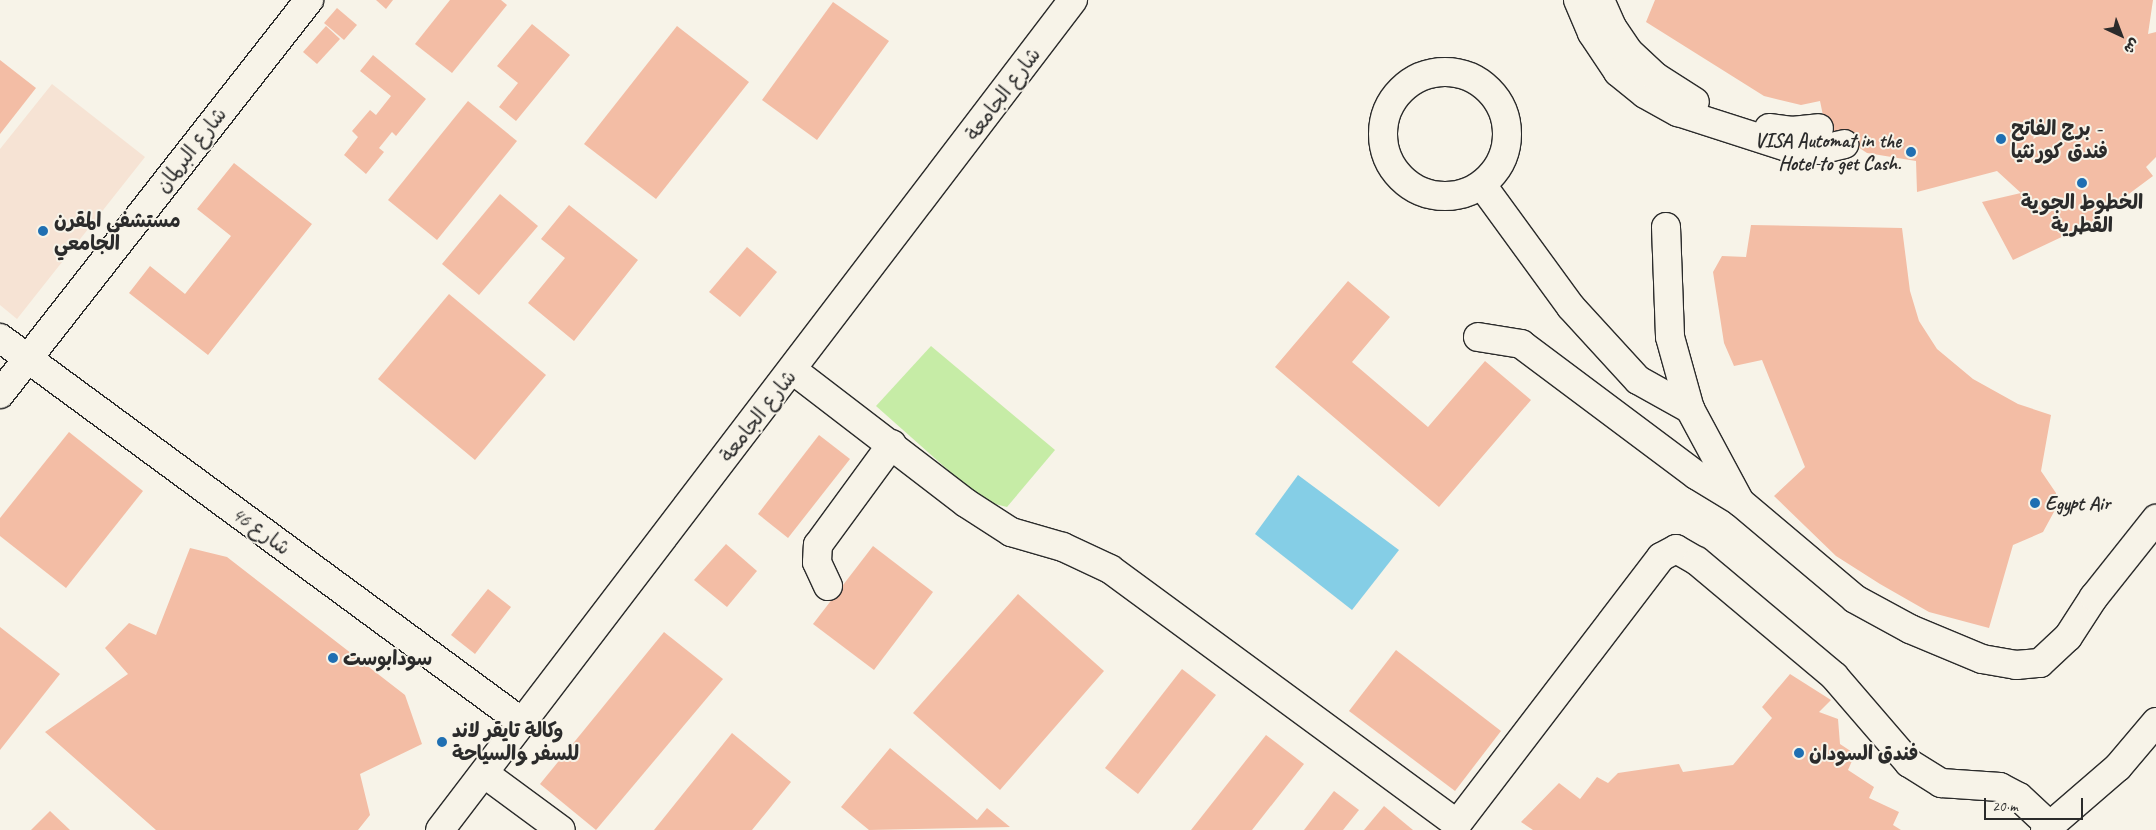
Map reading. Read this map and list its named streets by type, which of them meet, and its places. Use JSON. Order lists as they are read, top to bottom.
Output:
{
  "streets": {
    "main road": ["شارع الجامعة", "شارع البرلمان", "شارع 46"]
  },
  "crossings": [
    ["شارع الجامعة", "شارع 46"],
    ["شارع البرلمان", "شارع 46"]
  ],
  "places": [
    "برج الفاتح - فندق كورنثيا",
    "VISA Automat in the Hotel to get Cash.",
    "الخطوط الجوية القطرية",
    "مستشفى المقرن الجامعي",
    "Egypt Air",
    "سودابوست",
    "وكالة تايقر لاند للسفر والسياحة",
    "فندق السودان"
  ],
  "scale_bar": "20 m",
  "north": "bottom right"
}
